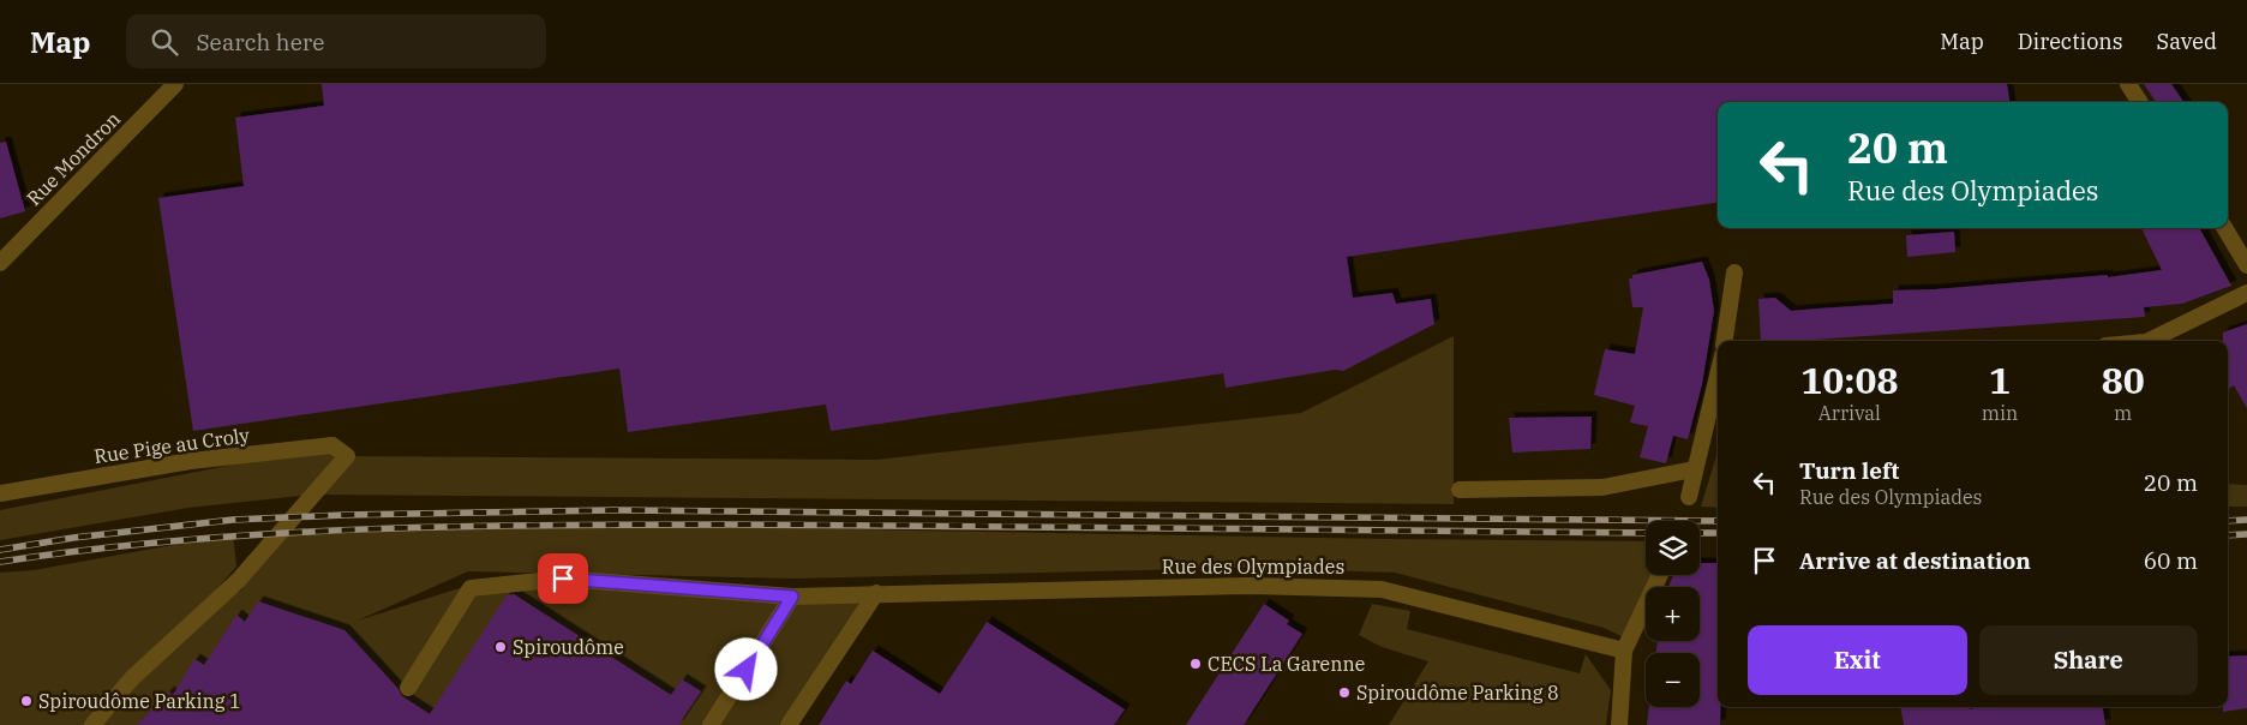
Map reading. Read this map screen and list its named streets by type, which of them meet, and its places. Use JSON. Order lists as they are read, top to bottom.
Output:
{
  "streets": {
    "street": ["Rue Mondron", "Rue Pige au Croly", "Rue des Olympiades"]
  },
  "places": [
    "Spiroudôme",
    "CECS La Garenne",
    "Spiroudôme Parking 8",
    "Spiroudôme Parking 1"
  ],
  "page": {
    "header": "Map",
    "search": "Search here",
    "nav": ["Map", "Directions", "Saved"],
    "turn": ["20 m", "Rue des Olympiades"],
    "eta": [
      "10:08",
      "Arrival",
      "1",
      "min",
      "80",
      "m"
    ],
    "list": [
      {
        "name": "Turn left",
        "note": "Rue des Olympiades",
        "value": "20 m"
      },
      {
        "name": "Arrive at destination",
        "value": "60 m"
      }
    ],
    "map_buttons": ["+", "−"],
    "buttons": ["Exit", "Share"]
  }
}
